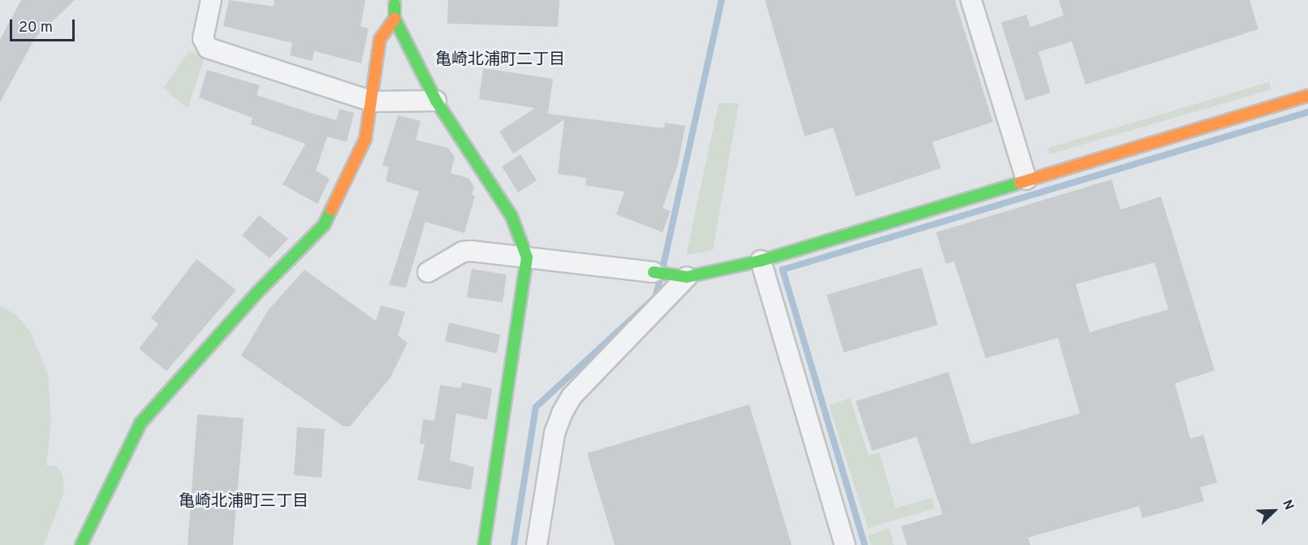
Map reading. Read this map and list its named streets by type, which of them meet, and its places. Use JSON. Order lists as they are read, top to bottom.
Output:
{
  "districts": ["亀崎北浦町二丁目", "亀崎北浦町三丁目"],
  "scale_bar": "20 m",
  "north": "top right"
}
